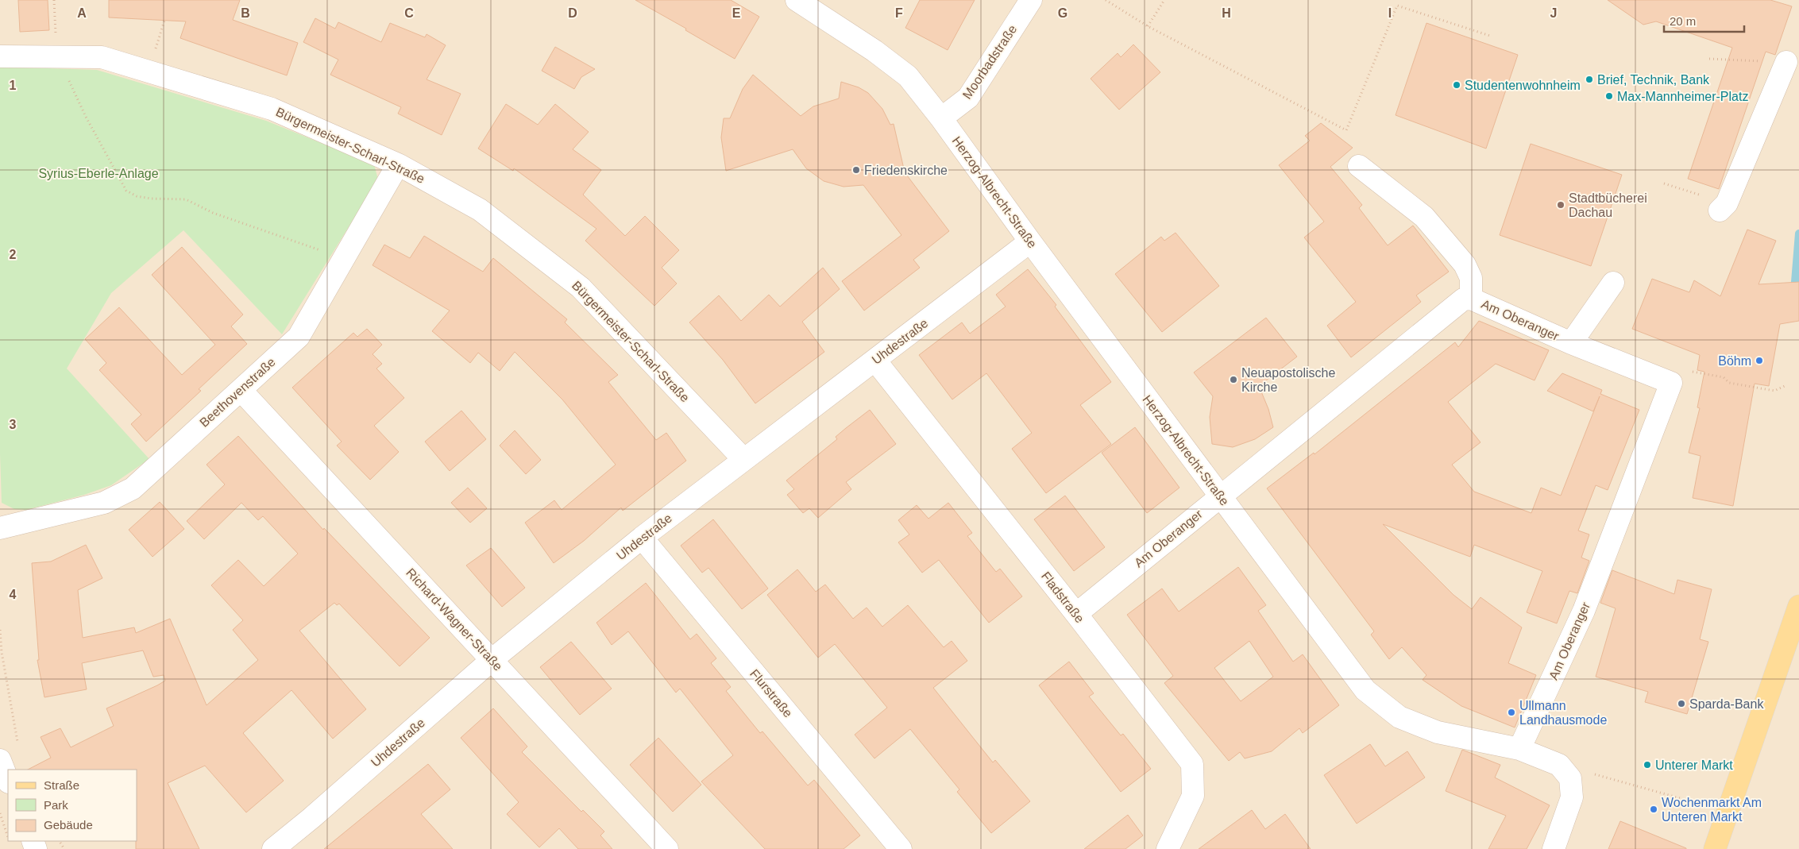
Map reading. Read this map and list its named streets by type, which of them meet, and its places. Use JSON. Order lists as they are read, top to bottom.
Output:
{
  "streets": {
    "street": [
      "Moorbadstraße",
      "Bürgermeister-Scharl-Straße",
      "Herzog-Albrecht-Straße",
      "Am Oberanger",
      "Uhdestraße",
      "Beethovenstraße",
      "Fladstraße",
      "Richard-Wagner-Straße",
      "Flurstraße"
    ]
  },
  "crossings": [
    ["Moorbadstraße", "Herzog-Albrecht-Straße"],
    ["Bürgermeister-Scharl-Straße", "Uhdestraße"],
    ["Bürgermeister-Scharl-Straße", "Beethovenstraße"],
    ["Herzog-Albrecht-Straße", "Am Oberanger"],
    ["Herzog-Albrecht-Straße", "Uhdestraße"],
    ["Am Oberanger", "Fladstraße"],
    ["Uhdestraße", "Fladstraße"],
    ["Uhdestraße", "Richard-Wagner-Straße"],
    ["Uhdestraße", "Flurstraße"],
    ["Beethovenstraße", "Richard-Wagner-Straße"]
  ],
  "parks": ["Syrius-Eberle-Anlage"],
  "places": [
    "Brief, Technik, Bank",
    "Studentenwohnheim",
    "Max-Mannheimer-Platz",
    "Friedenskirche",
    "Stadtbücherei Dachau",
    "Böhm",
    "Neuapostolische Kirche",
    "Sparda-Bank",
    "Ullmann Landhausmode",
    "Unterer Markt",
    "Wochenmarkt Am Unteren Markt"
  ],
  "legend": ["Straße", "Park", "Gebäude"],
  "scale_bar": "20 m",
  "grid": {
    "columns": [
      "A",
      "B",
      "C",
      "D",
      "E",
      "F",
      "G",
      "H",
      "I",
      "J"
    ],
    "rows": [
      "1",
      "2",
      "3",
      "4"
    ]
  }
}
